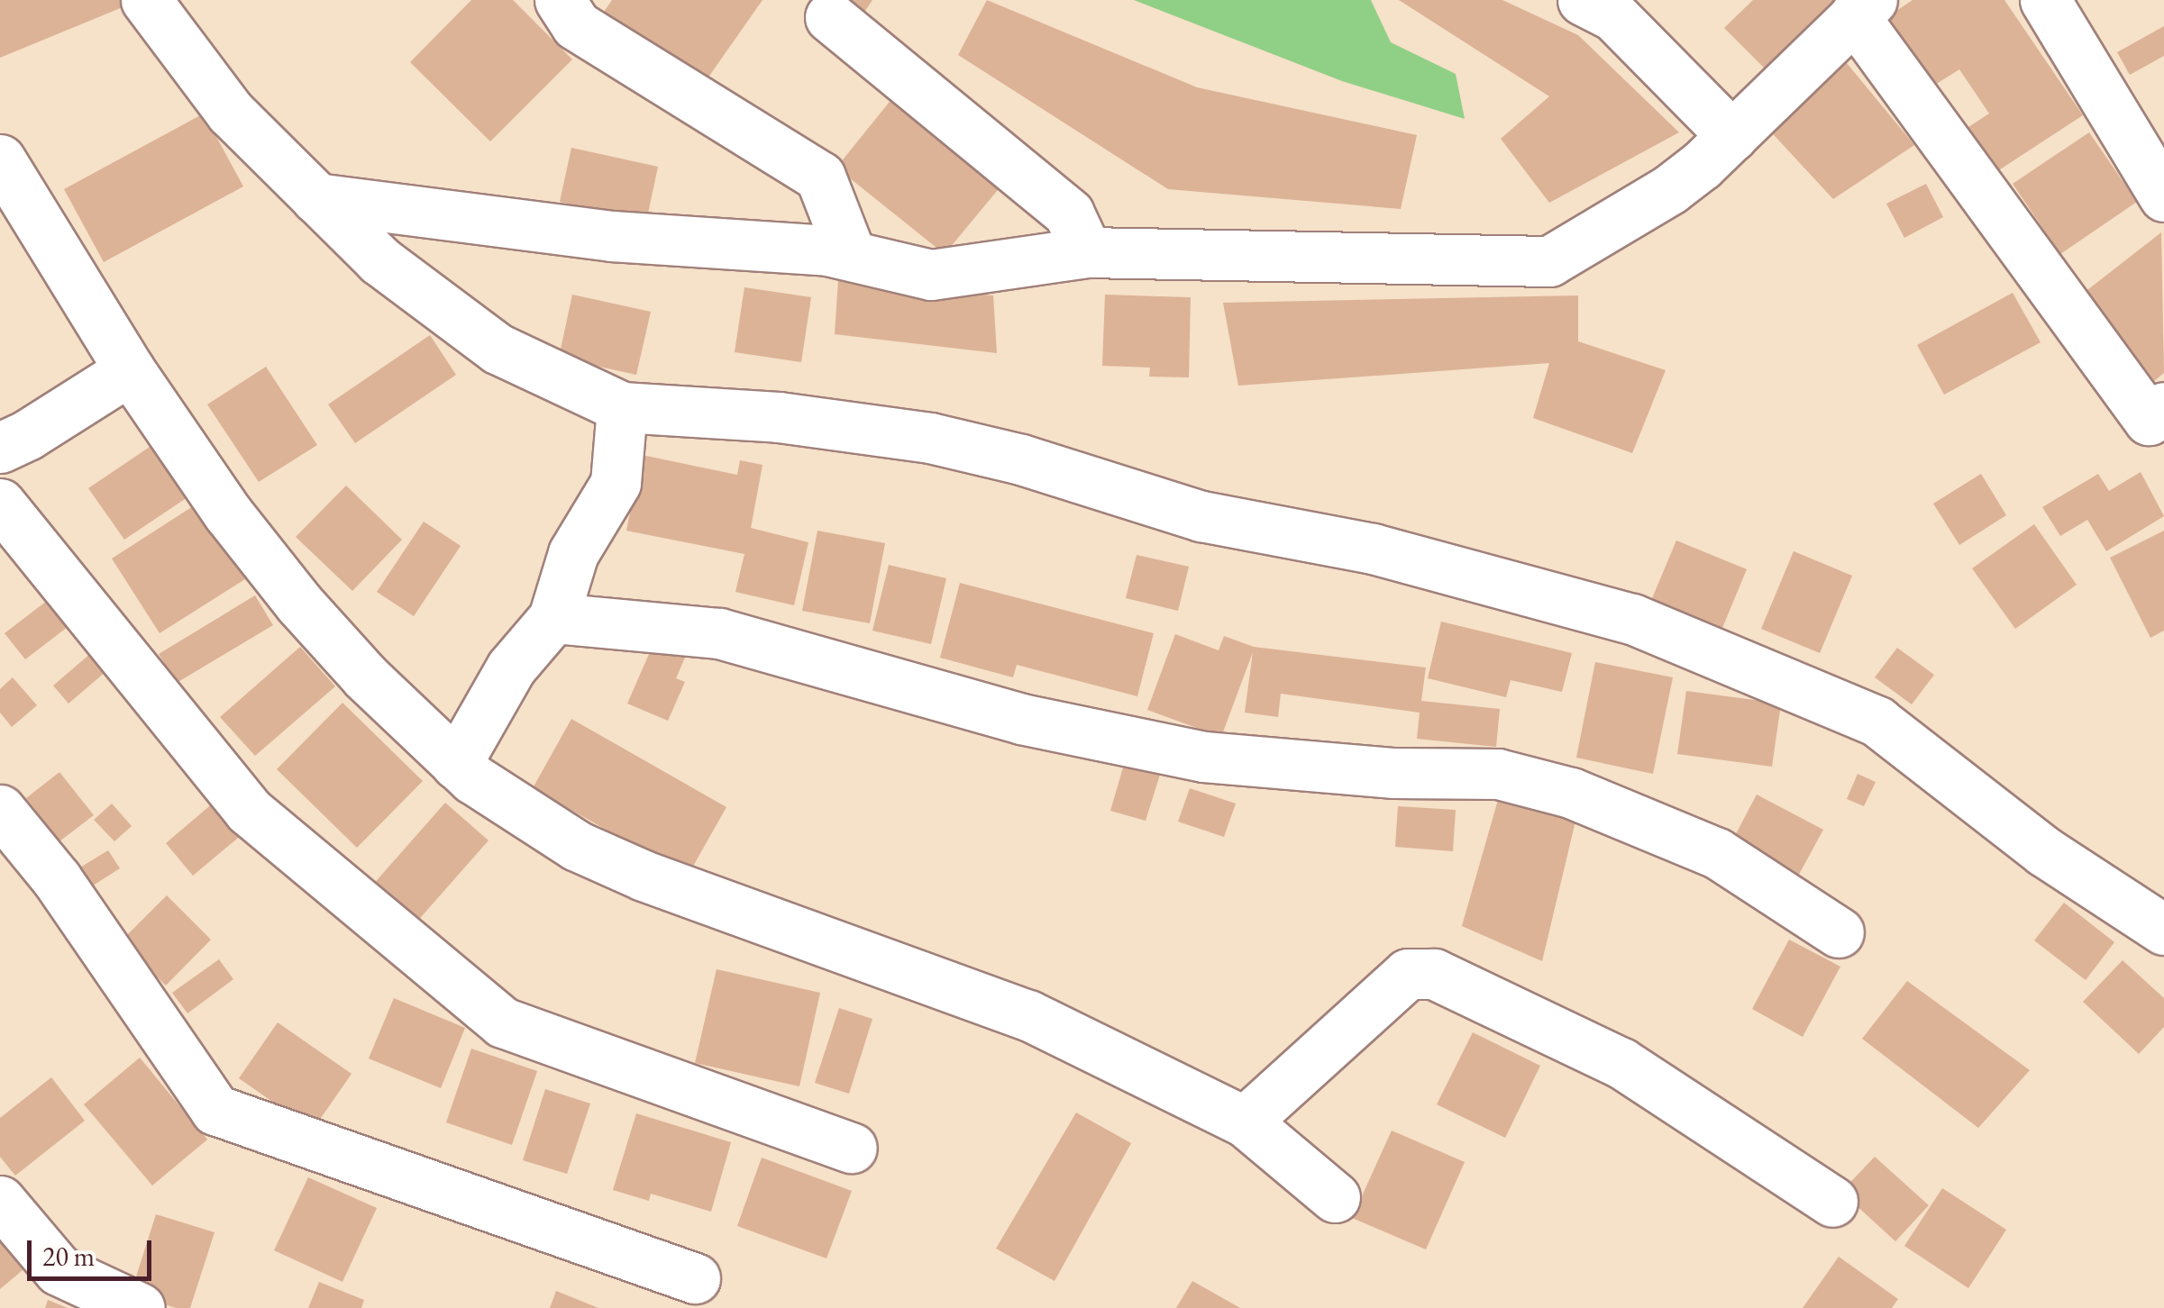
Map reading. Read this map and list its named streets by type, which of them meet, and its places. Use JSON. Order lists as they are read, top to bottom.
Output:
{
  "scale_bar": "20 m"
}
